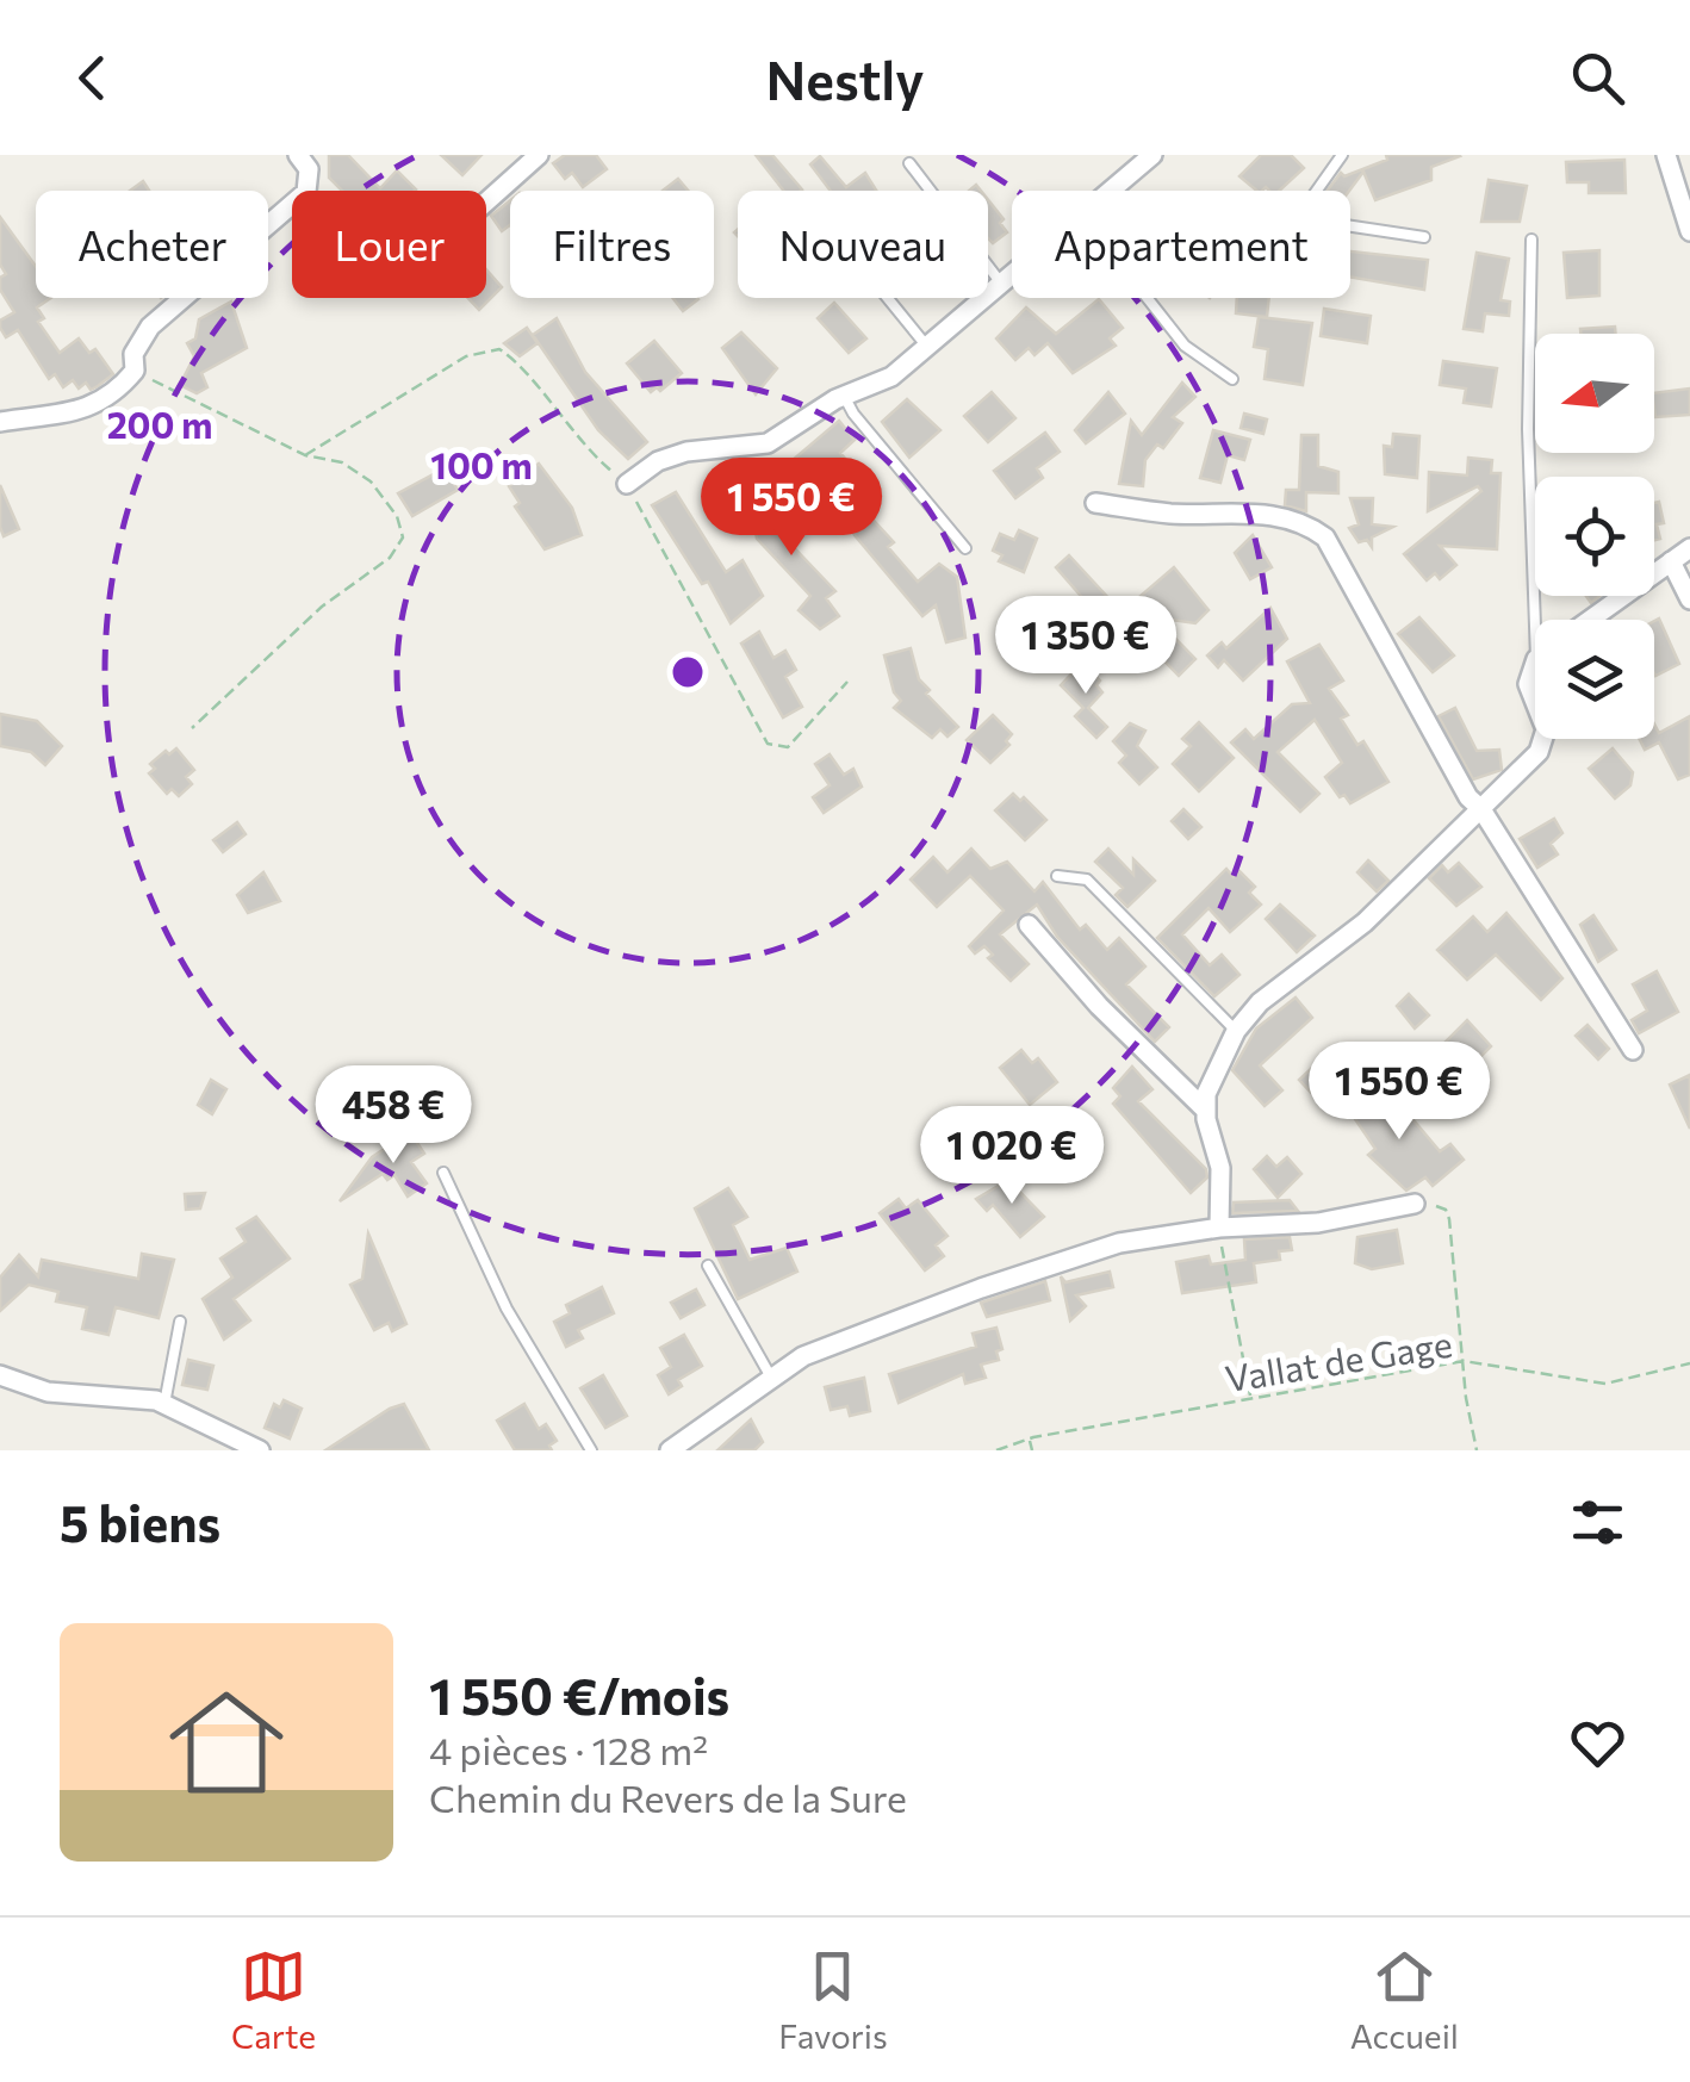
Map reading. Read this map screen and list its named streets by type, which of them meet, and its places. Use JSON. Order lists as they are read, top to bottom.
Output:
{
  "streets": {
    "path": ["Vallat de Gage"]
  },
  "north": "left",
  "page": {
    "header": "Nestly",
    "chip": [
      "Acheter",
      "Louer",
      "Filtres",
      "Nouveau",
      "Appartement"
    ],
    "price": [
      "1 550 €",
      "1 350 €",
      "1 550 €",
      "458 €",
      "1 020 €"
    ],
    "heading": "5 biens",
    "list": [
      {
        "name": "1 550 €/mois",
        "note": "4 pièces · 128 m² · Chemin du Revers de la Sure"
      }
    ],
    "tabs": ["Carte", "Favoris", "Accueil"]
  },
  "rings": ["200 m", "100 m"]
}
